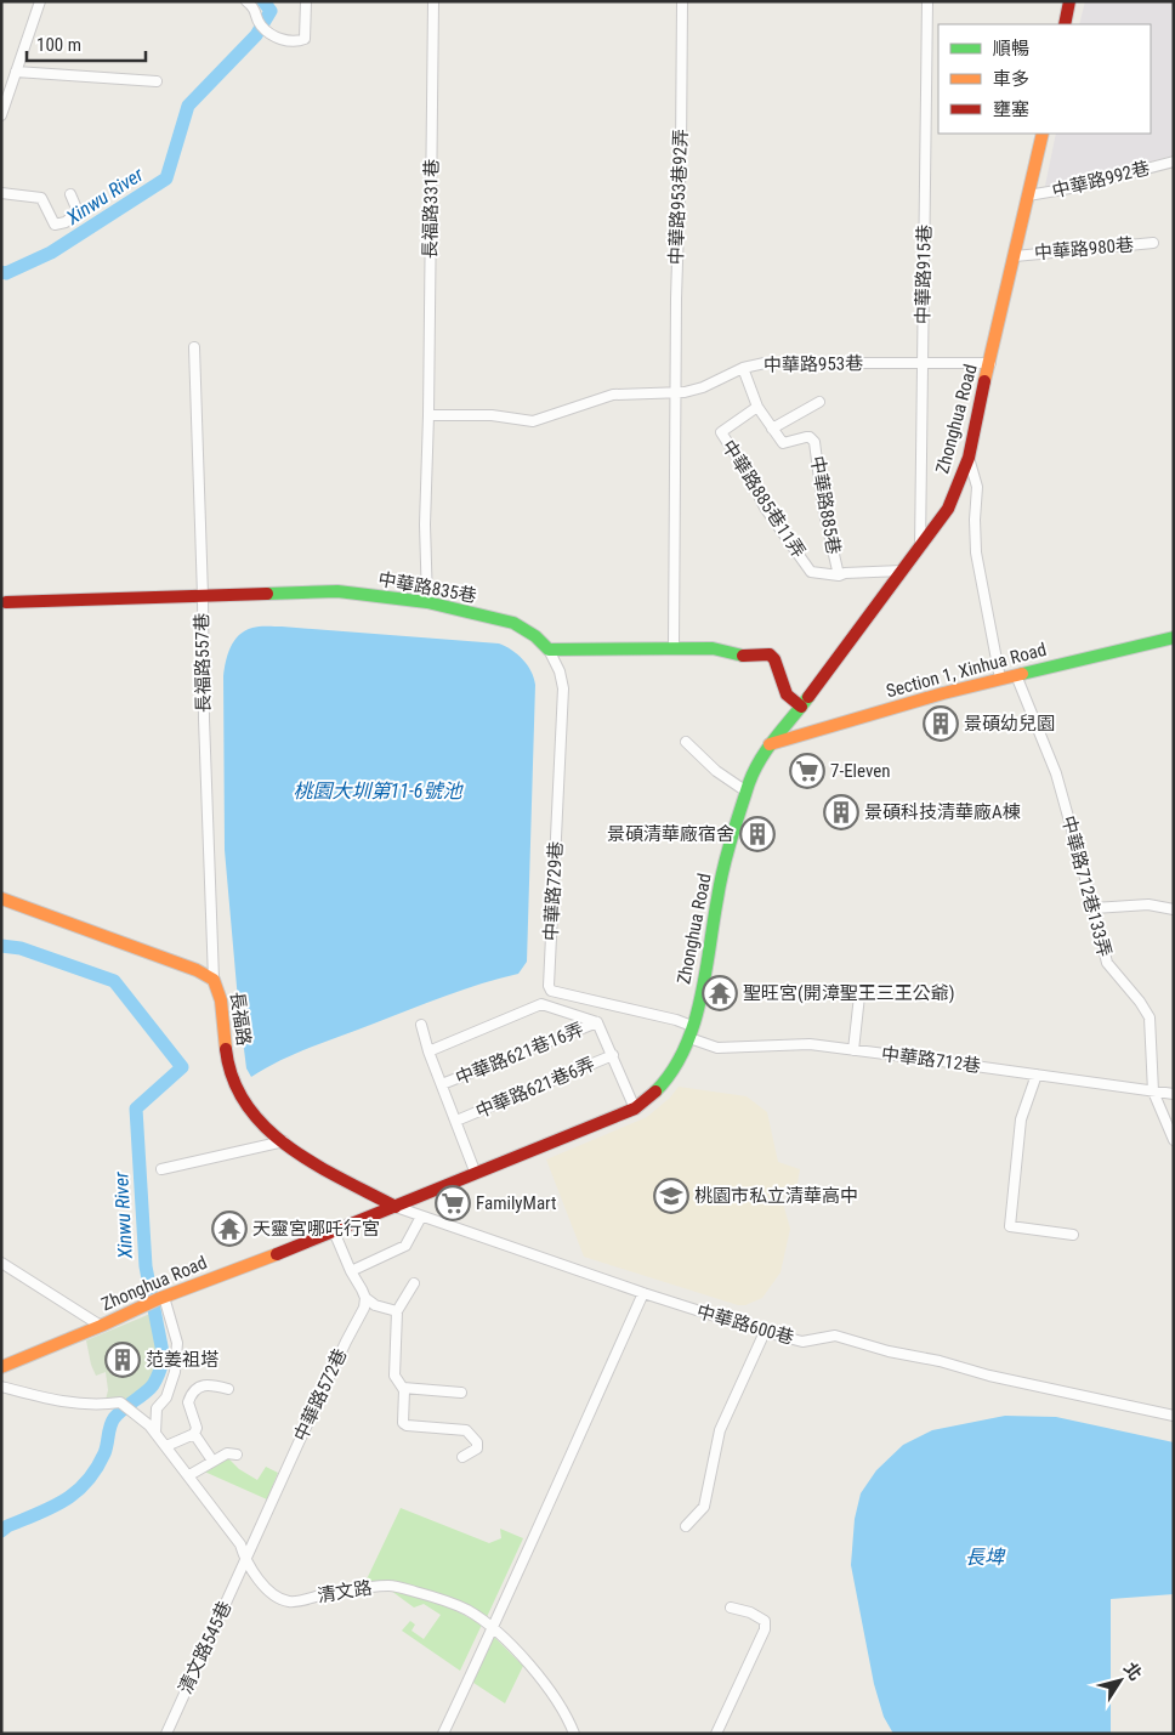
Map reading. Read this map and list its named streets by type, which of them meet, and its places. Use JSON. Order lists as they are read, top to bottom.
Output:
{
  "streets": {
    "street": [
      "中華路992巷",
      "中華路953巷92弄",
      "長福路331巷",
      "中華路980巷",
      "中華路915巷",
      "中華路953巷",
      "Zhonghua Road",
      "中華路885巷11弄",
      "中華路885巷",
      "中華路835巷",
      "長福路557巷",
      "Section 1, Xinhua Road",
      "中華路712巷133弄",
      "中華路729巷",
      "長福路",
      "中華路621巷16弄",
      "中華路712巷",
      "中華路621巷6弄",
      "中華路600巷",
      "中華路572巷",
      "清文路",
      "清文路545巷"
    ]
  },
  "crossings": [
    ["中華路992巷", "Zhonghua Road"],
    ["中華路953巷92弄", "中華路953巷"],
    ["長福路331巷", "中華路953巷"],
    ["長福路331巷", "中華路835巷"],
    ["中華路980巷", "Zhonghua Road"],
    ["中華路915巷", "中華路953巷"],
    ["中華路915巷", "Zhonghua Road"],
    ["中華路953巷", "Zhonghua Road"],
    ["Zhonghua Road", "中華路885巷"],
    ["Zhonghua Road", "Section 1, Xinhua Road"],
    ["Zhonghua Road", "中華路729巷"],
    ["Zhonghua Road", "長福路"],
    ["Zhonghua Road", "中華路712巷"],
    ["Zhonghua Road", "中華路600巷"],
    ["中華路885巷11弄", "中華路885巷"],
    ["中華路835巷", "長福路557巷"],
    ["中華路835巷", "中華路729巷"],
    ["長福路557巷", "長福路"],
    ["Section 1, Xinhua Road", "中華路712巷133弄"],
    ["中華路712巷133弄", "中華路712巷"],
    ["中華路729巷", "中華路712巷"],
    ["長福路", "中華路600巷"],
    ["中華路572巷", "清文路"],
    ["中華路572巷", "清文路545巷"],
    ["清文路", "清文路545巷"]
  ],
  "water": ["Xinwu River", "桃園大圳第11-6號池", "長埤"],
  "places": {
    "building": [
      "景碩幼兒園",
      "景碩科技清華廠A棟",
      "景碩清華廠宿舍",
      "范姜祖塔"
    ],
    "supermarket": ["7-Eleven", "FamilyMart"],
    "temple": ["聖旺宮(開漳聖王三王公爺)", "天靈宮哪吒行宮"],
    "school or university": ["桃園市私立清華高中"]
  },
  "legend": ["順暢", "車多", "壅塞"],
  "scale_bar": "100 m",
  "north": "top right"
}
